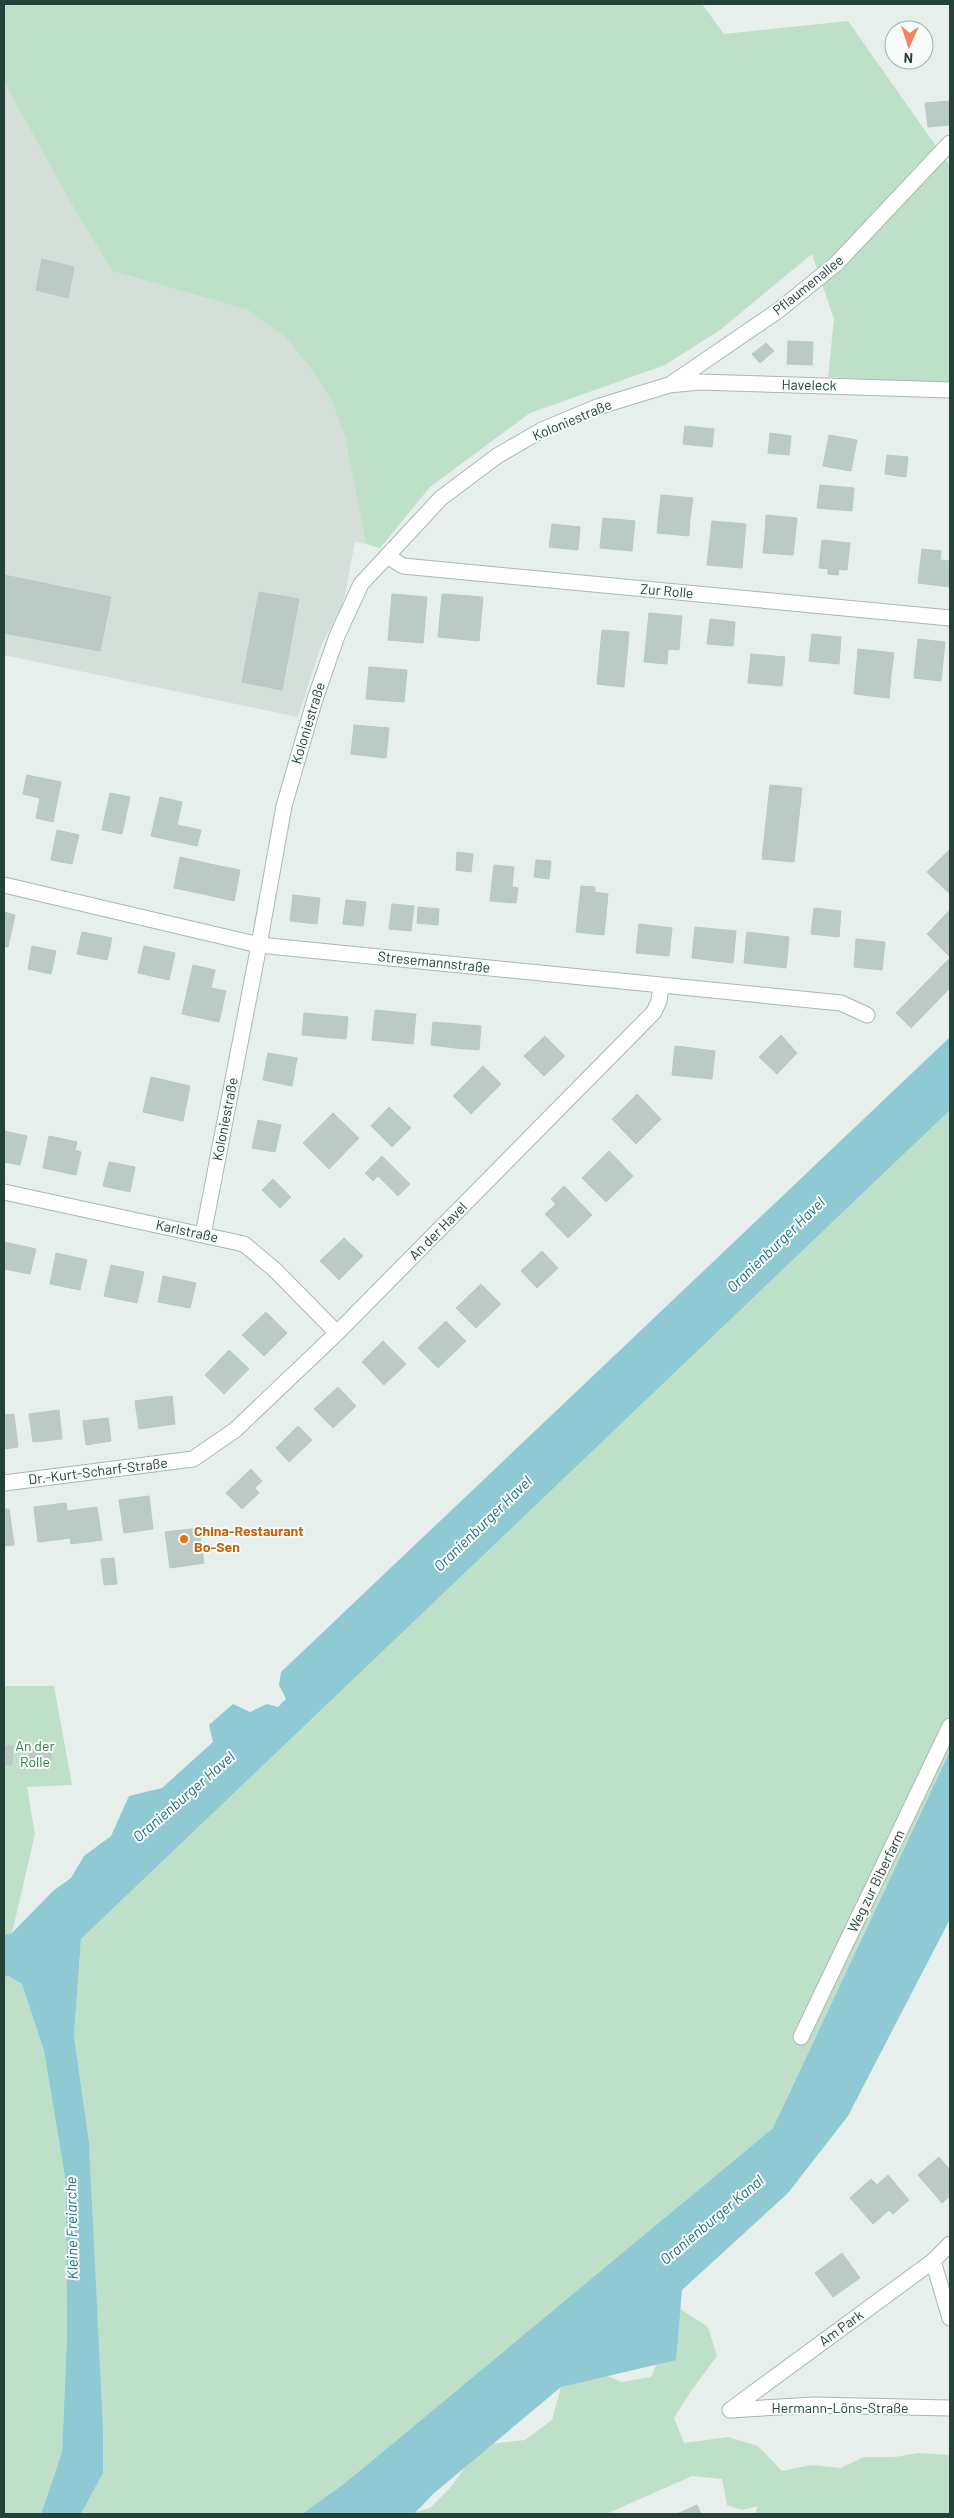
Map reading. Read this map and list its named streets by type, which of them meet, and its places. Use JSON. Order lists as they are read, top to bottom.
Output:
{
  "streets": {
    "street": [
      "Pflaumenallee",
      "Haveleck",
      "Koloniestraße",
      "Zur Rolle",
      "Stresemannstraße",
      "Karlstraße",
      "An der Havel",
      "Dr.-Kurt-Scharf-Straße",
      "Weg zur Biberfarm",
      "Am Park",
      "Hermann-Löns-Straße"
    ]
  },
  "crossings": [
    ["Pflaumenallee", "Haveleck"],
    ["Pflaumenallee", "Koloniestraße"],
    ["Haveleck", "Koloniestraße"],
    ["Koloniestraße", "Zur Rolle"],
    ["Koloniestraße", "Stresemannstraße"],
    ["Koloniestraße", "Karlstraße"],
    ["Stresemannstraße", "An der Havel"],
    ["Karlstraße", "An der Havel"],
    ["An der Havel", "Dr.-Kurt-Scharf-Straße"],
    ["Am Park", "Hermann-Löns-Straße"]
  ],
  "water": ["Oranienburger Havel", "Oranienburger Kanal", "Kleine Freiarche"],
  "parks": ["An der Rolle"],
  "places": ["China-Restaurant Bo-Sen"],
  "north": "bottom"
}
